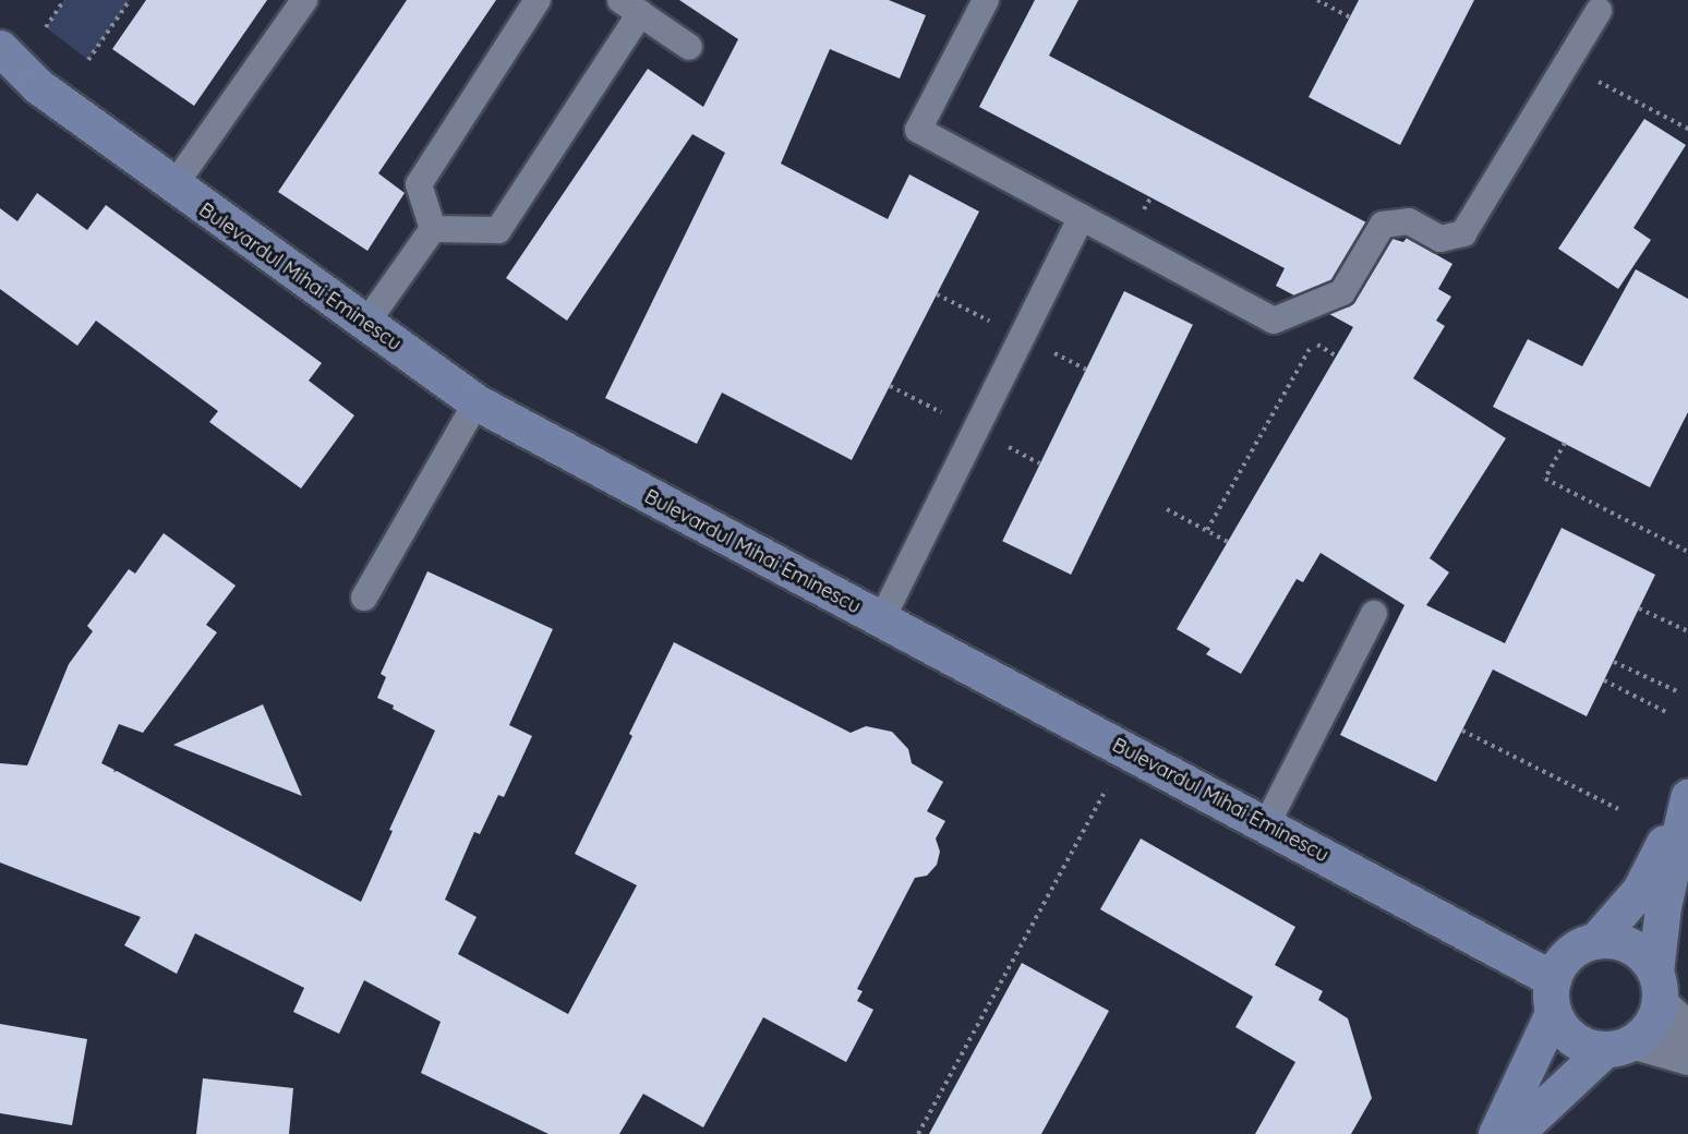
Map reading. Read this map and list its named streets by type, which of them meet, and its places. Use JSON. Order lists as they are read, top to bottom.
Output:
{
  "streets": {
    "main road": ["Bulevardul Mihai Eminescu"]
  }
}
